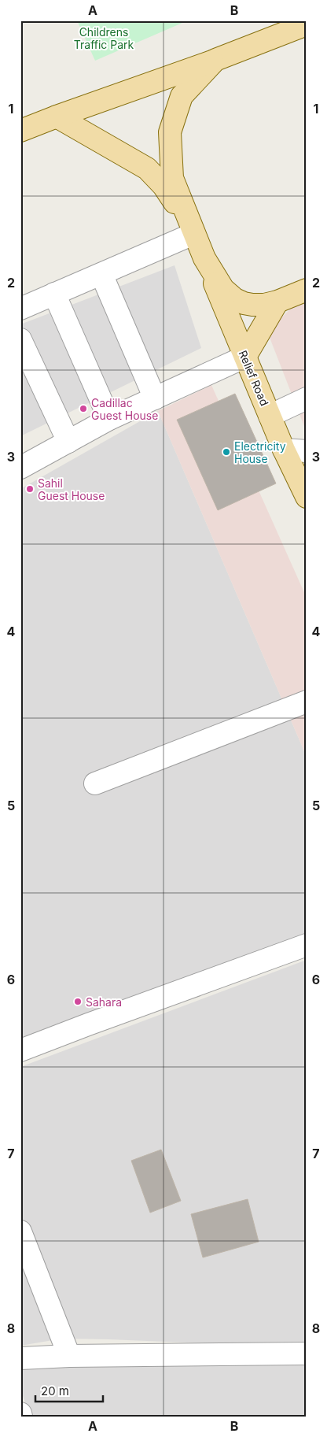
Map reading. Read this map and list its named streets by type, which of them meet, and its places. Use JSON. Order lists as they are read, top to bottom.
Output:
{
  "streets": {
    "main road": ["Relief Road"]
  },
  "parks": ["Childrens Traffic Park"],
  "places": [
    "Cadillac Guest House",
    "Electricity House",
    "Sahil Guest House",
    "Sahara"
  ],
  "scale_bar": "20 m",
  "grid": {
    "columns": ["A", "B"],
    "rows": [
      "1",
      "2",
      "3",
      "4",
      "5",
      "6",
      "7",
      "8"
    ]
  }
}
